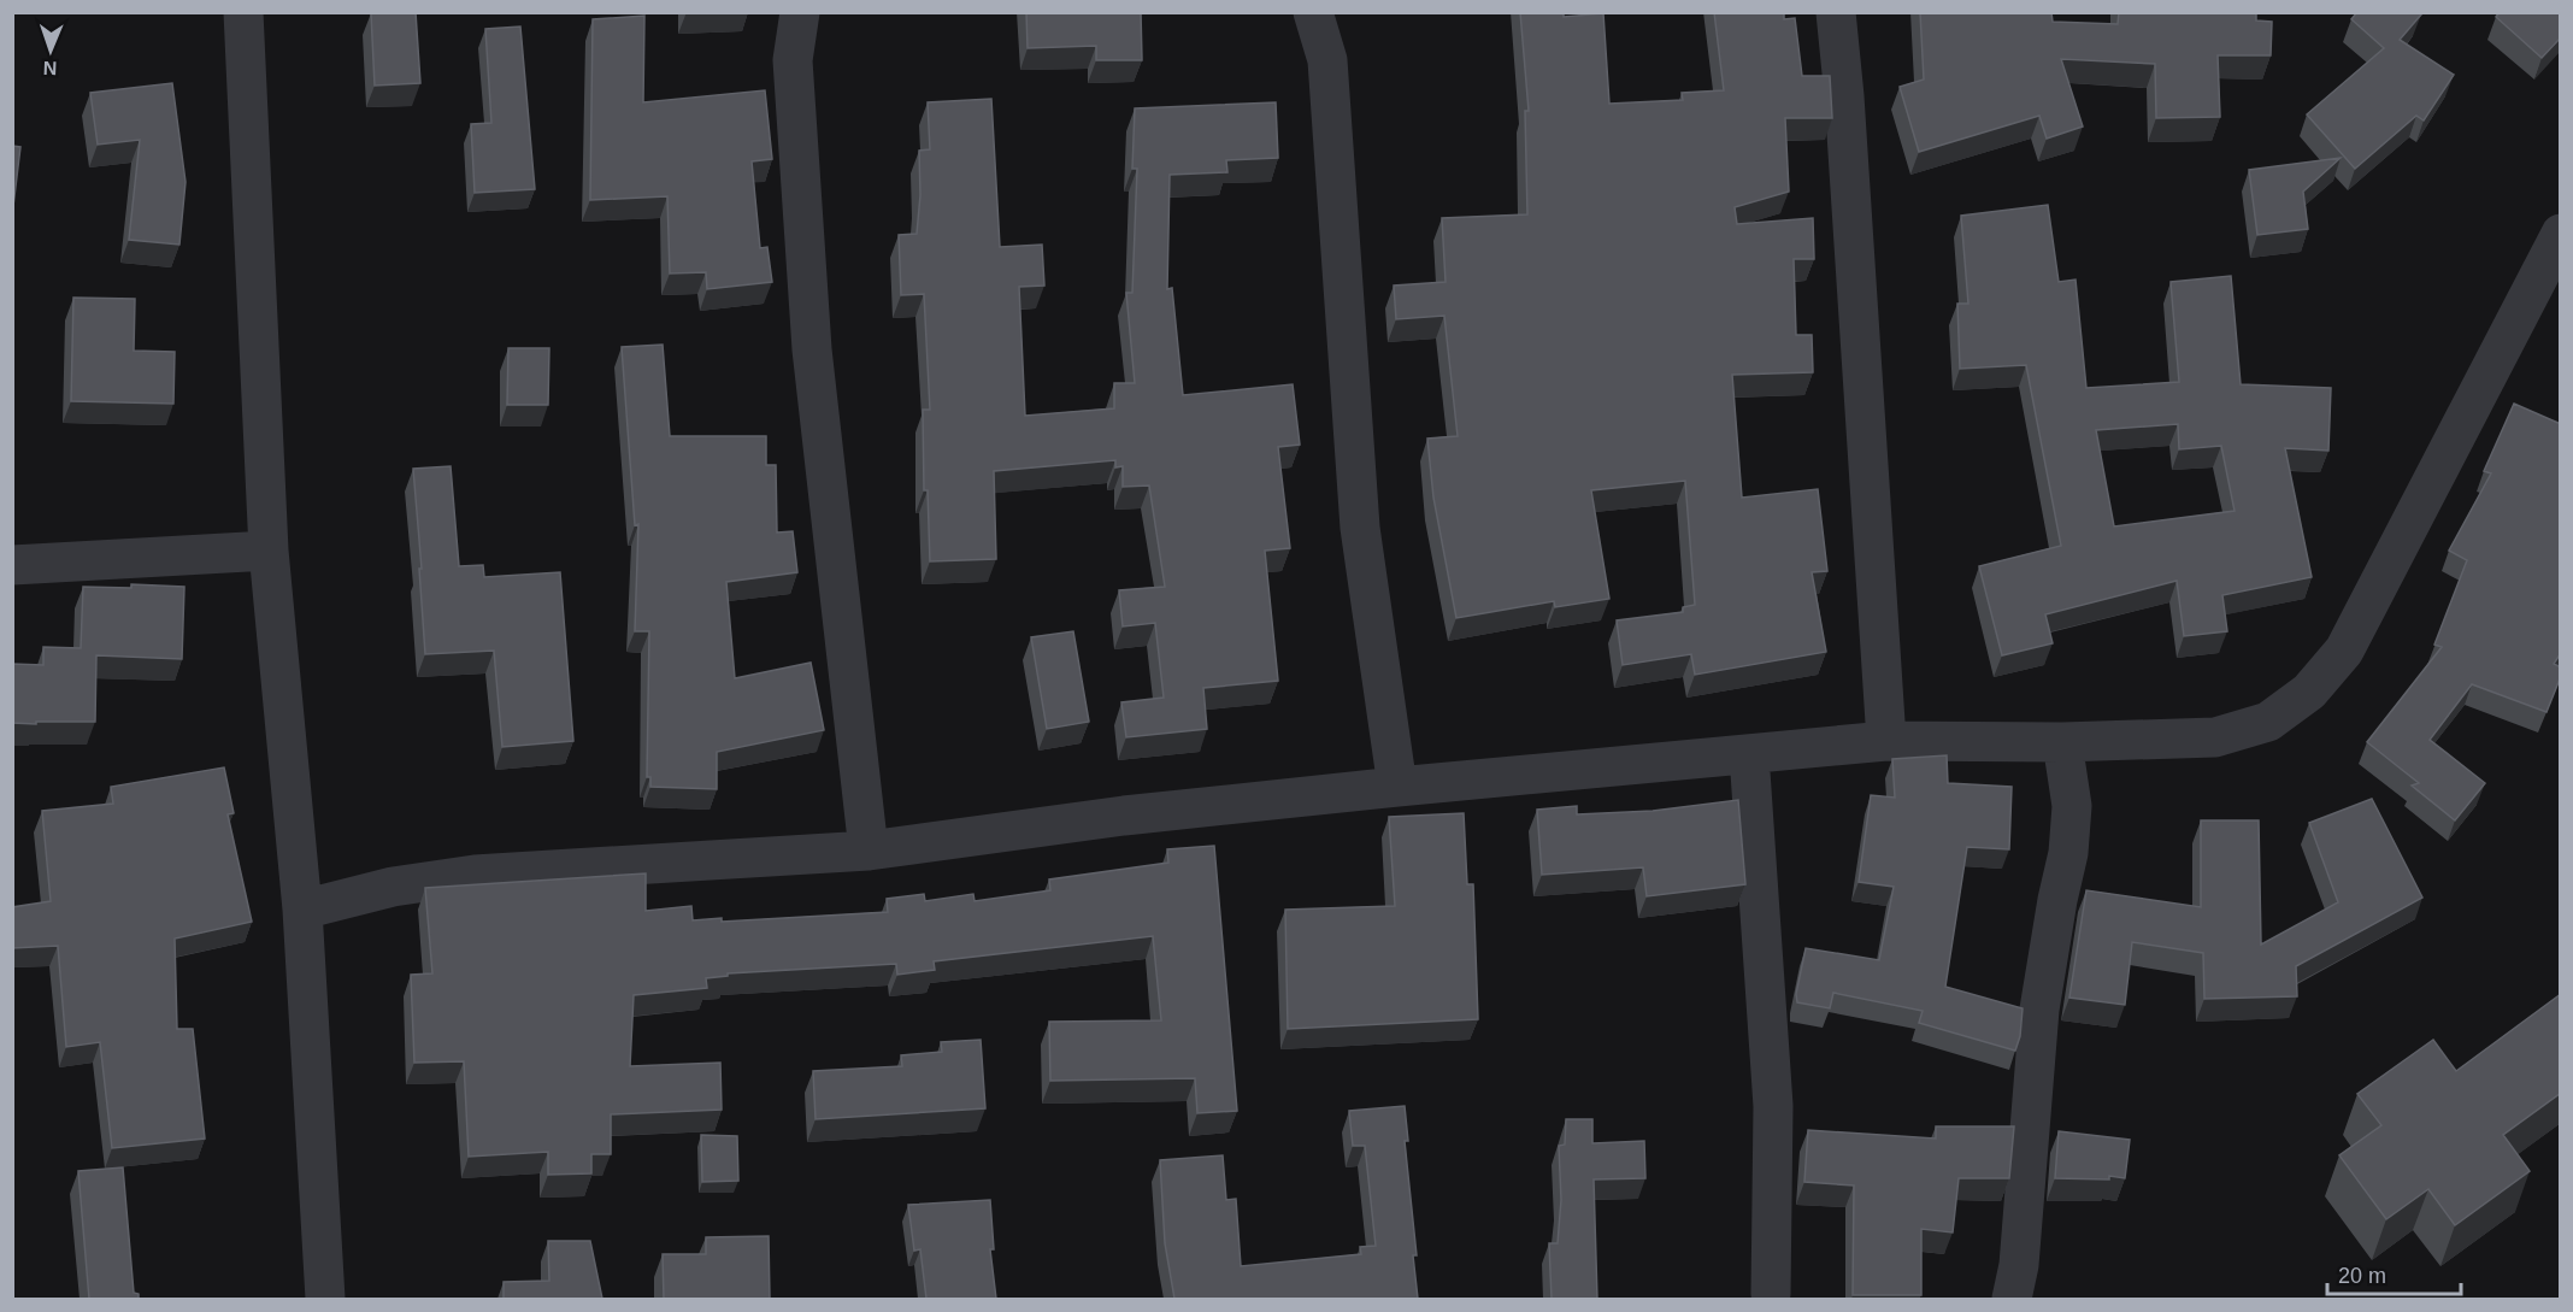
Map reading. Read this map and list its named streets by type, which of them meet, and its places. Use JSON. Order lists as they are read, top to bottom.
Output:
{
  "scale_bar": "20 m",
  "north": "bottom"
}
